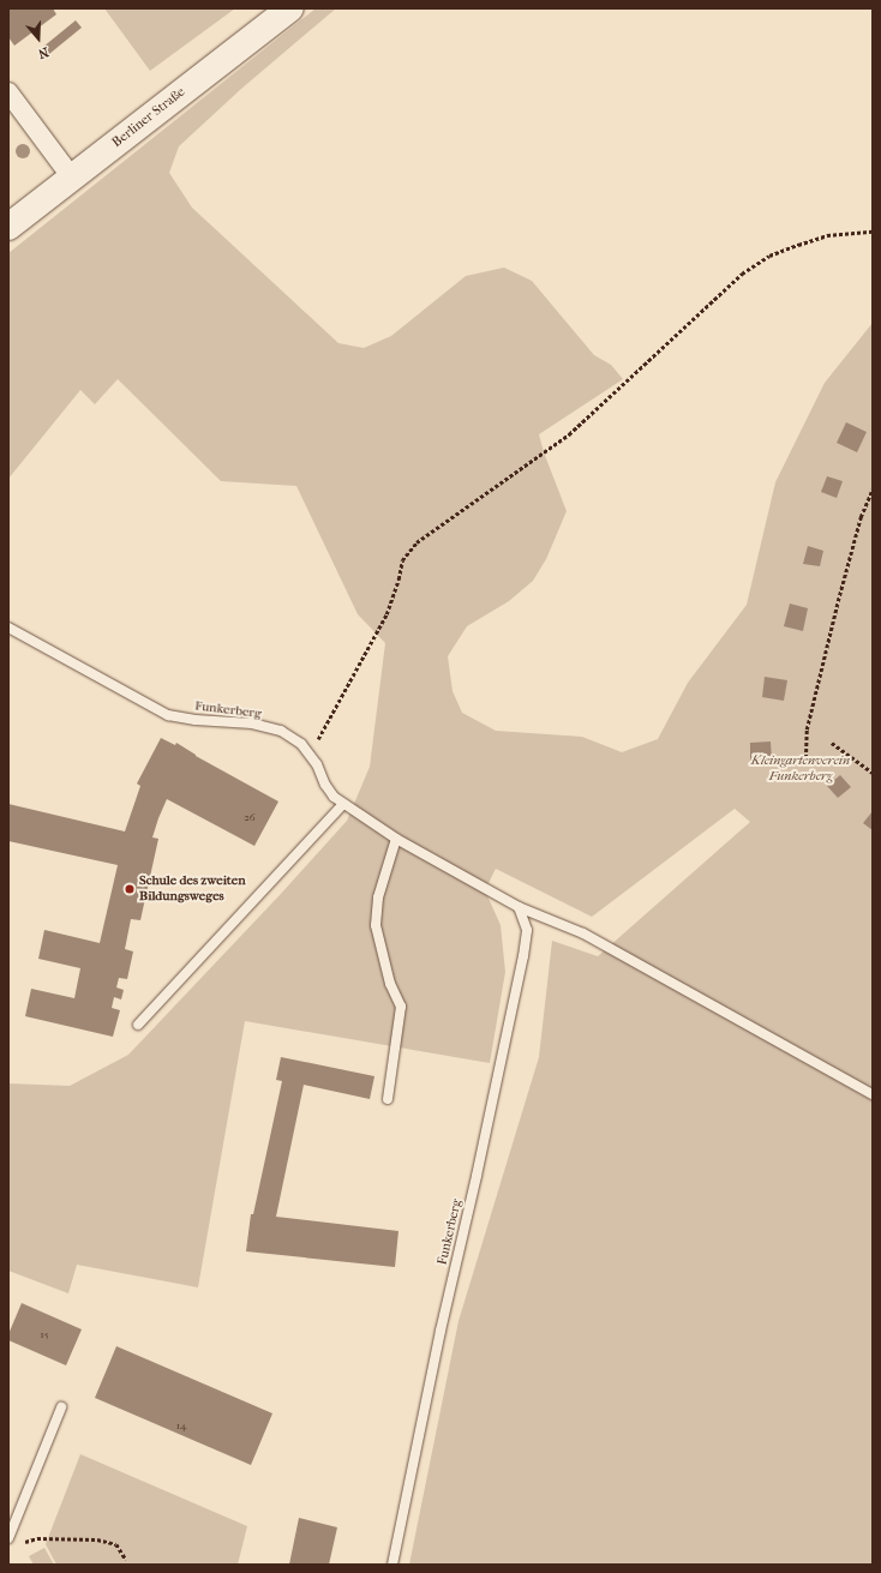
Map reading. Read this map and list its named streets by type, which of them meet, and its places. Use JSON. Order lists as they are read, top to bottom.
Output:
{
  "streets": {
    "street": ["Berliner Straße"],
    "lane": ["Funkerberg"]
  },
  "parks": ["Kleingartenverein Funkerberg"],
  "places": ["Schule des zweiten Bildungsweges"],
  "house_numbers": ["26", "15", "14"],
  "north": "bottom"
}
